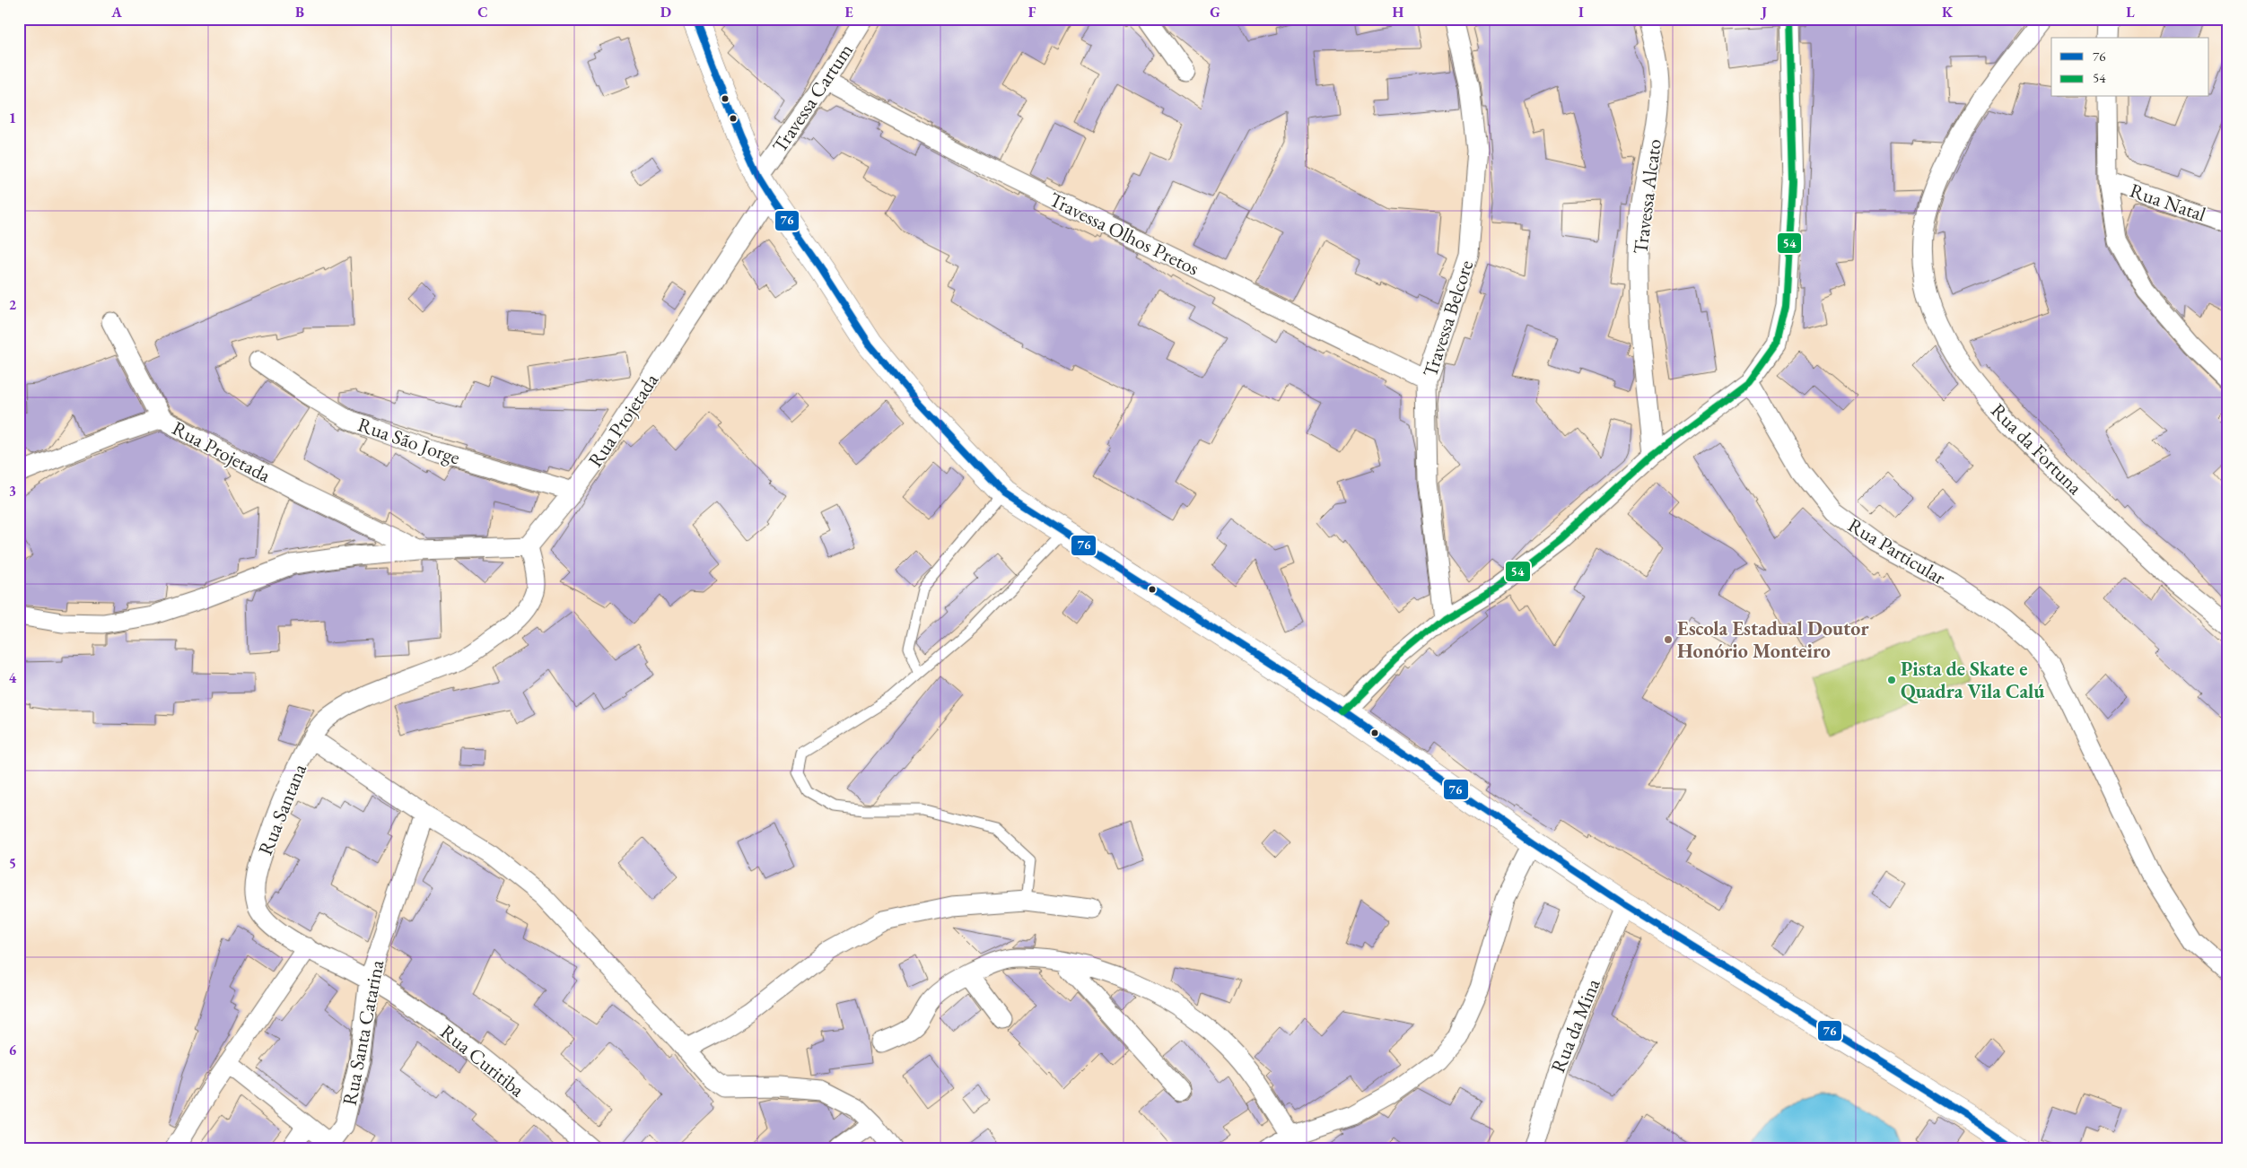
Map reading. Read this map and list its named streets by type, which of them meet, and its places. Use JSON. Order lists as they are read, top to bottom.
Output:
{
  "streets": {
    "street": [
      "Travessa Cartum",
      "Travessa Alcato",
      "Rua Natal",
      "Travessa Olhos Pretos",
      "Travessa Belcore",
      "Rua Projetada",
      "Rua São Jorge",
      "Rua da Fortuna",
      "Rua Particular",
      "Rua Santana",
      "Rua da Mina",
      "Rua Santa Catarina",
      "Rua Curitiba"
    ]
  },
  "crossings": [
    ["Travessa Cartum", "Travessa Olhos Pretos"],
    ["Travessa Cartum", "Rua Projetada"],
    ["Travessa Olhos Pretos", "Travessa Belcore"],
    ["Rua Projetada", "Rua São Jorge"],
    ["Rua Projetada", "Rua Santana"],
    ["Rua Santana", "Rua Santa Catarina"],
    ["Rua Santana", "Rua Curitiba"],
    ["Rua Santa Catarina", "Rua Curitiba"]
  ],
  "places": ["Escola Estadual Doutor Honório Monteiro", "Pista de Skate e Quadra Vila Calú"],
  "lines": ["transit line 76", "transit line 54"],
  "legend": ["76", "54"],
  "grid": {
    "columns": [
      "A",
      "B",
      "C",
      "D",
      "E",
      "F",
      "G",
      "H",
      "I",
      "J",
      "K",
      "L"
    ],
    "rows": [
      "1",
      "2",
      "3",
      "4",
      "5",
      "6"
    ]
  }
}
